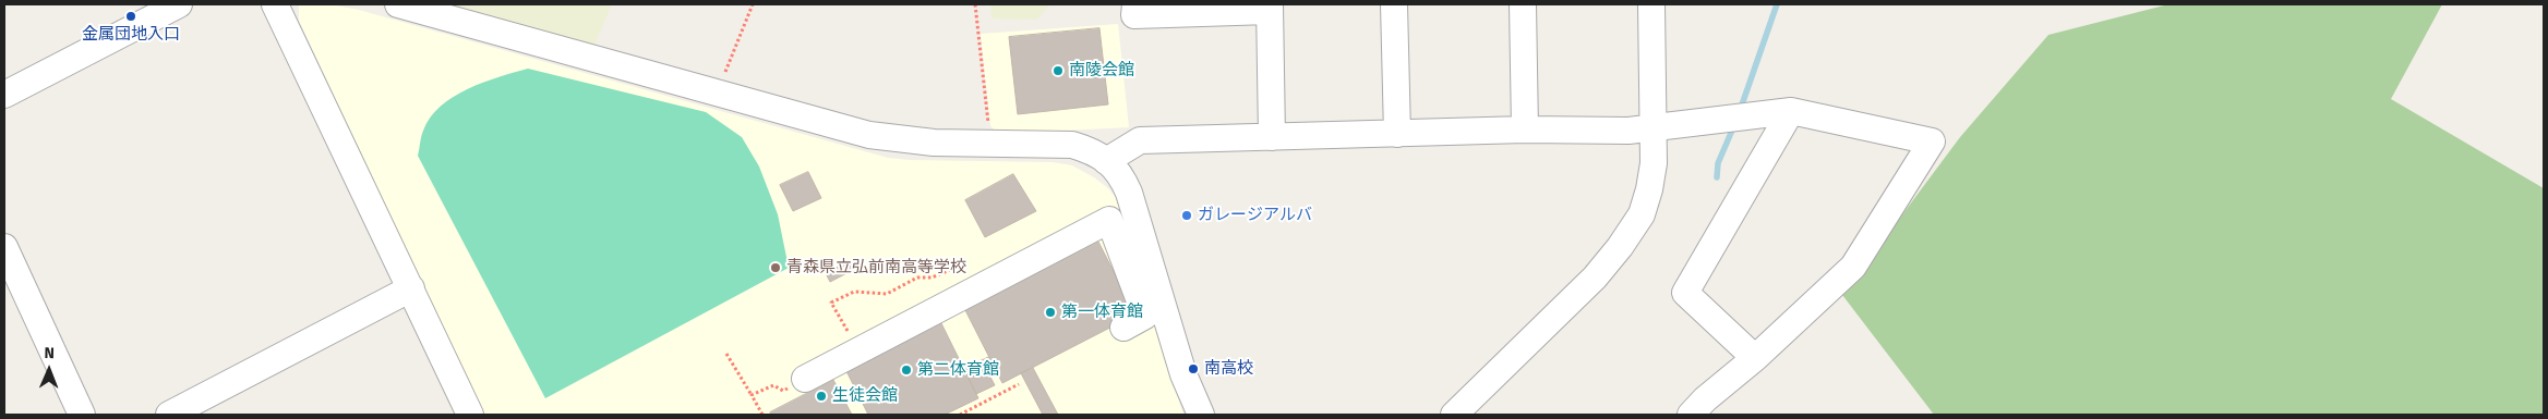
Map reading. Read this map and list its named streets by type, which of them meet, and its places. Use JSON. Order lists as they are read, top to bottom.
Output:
{
  "places": [
    "金属団地入口",
    "南陵会館",
    "ガレージアルバ",
    "青森県立弘前南高等学校",
    "第一体育館",
    "南高校",
    "第二体育館",
    "生徒会館"
  ],
  "north": "top"
}
